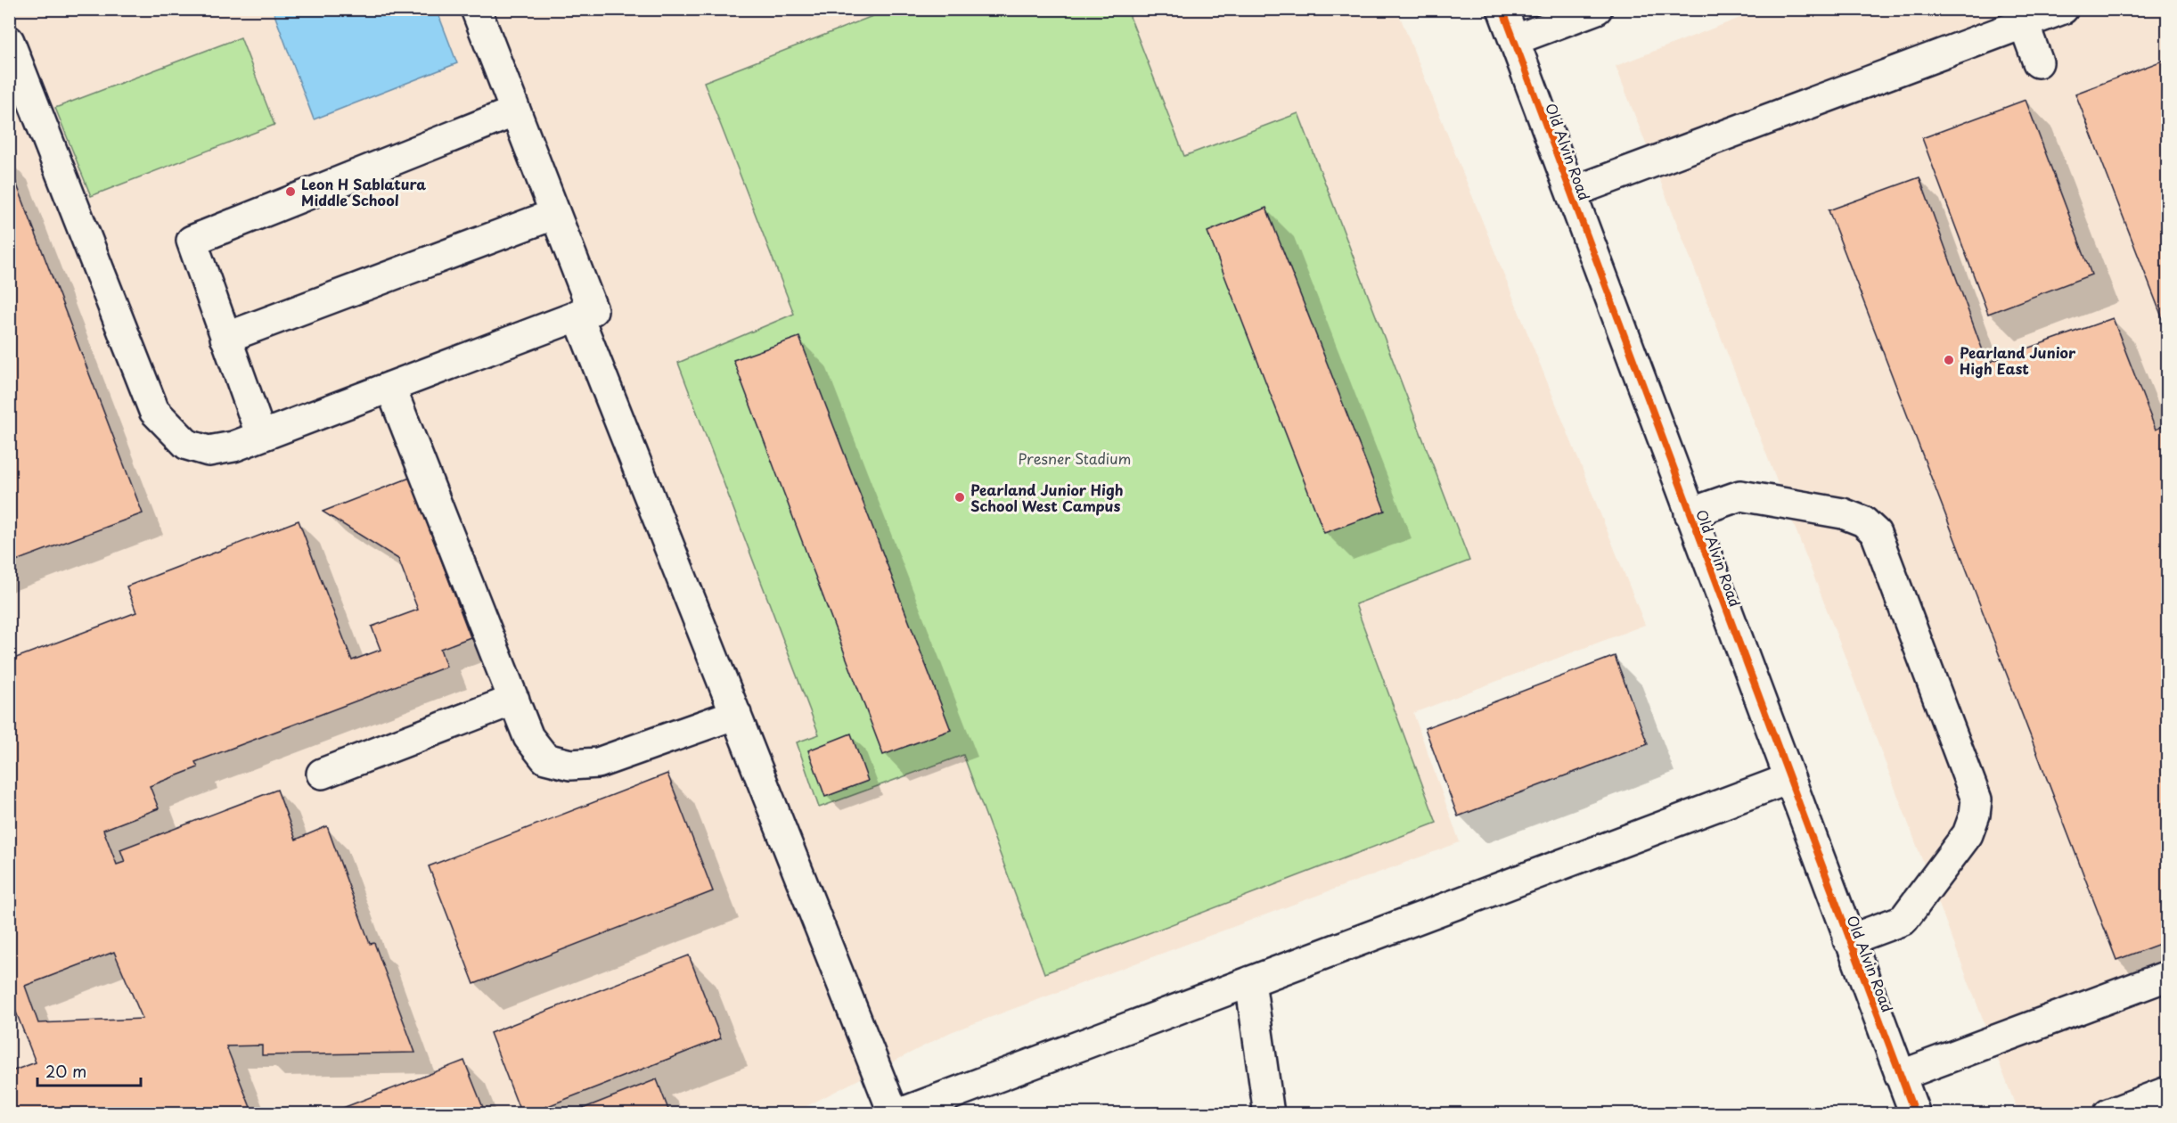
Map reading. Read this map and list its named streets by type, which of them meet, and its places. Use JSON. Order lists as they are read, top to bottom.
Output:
{
  "streets": {
    "street": ["Old Alvin Road"]
  },
  "parks": ["Presner Stadium"],
  "places": ["Leon H Sablatura Middle School", "Pearland Junior High East", "Pearland Junior High School West Campus"],
  "scale_bar": "20 m"
}
